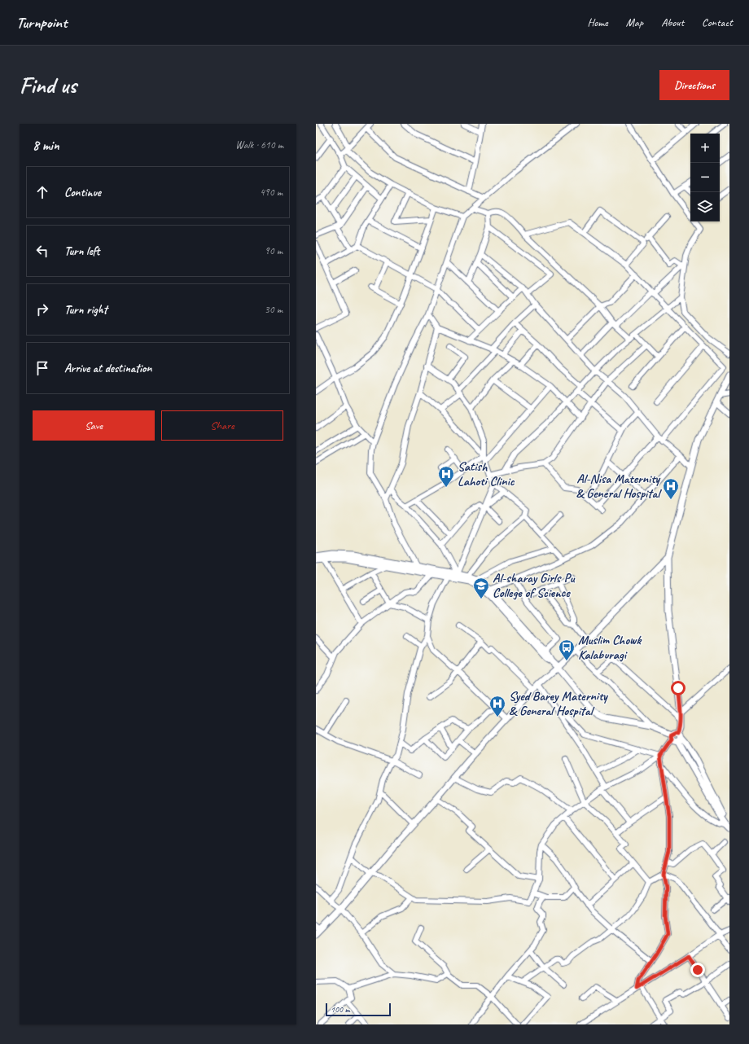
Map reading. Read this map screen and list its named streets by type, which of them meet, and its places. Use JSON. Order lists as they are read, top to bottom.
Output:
{
  "places": {
    "hospital": ["Satish Lahoti Clinic", "Al-Nisa Maternity & General Hospital", "Syed Barey Maternity & General Hospital"],
    "school or university": ["Al-sharay Girls Pu College of Science"],
    "bus stop": ["Muslim Chowk Kalaburagi"]
  },
  "scale_bar": "100 m",
  "page": {
    "header": "Turnpoint",
    "nav": [
      "Home",
      "Map",
      "About",
      "Contact"
    ],
    "buttons": [
      "Directions",
      ["Save", "Share"]
    ],
    "title": "Find us",
    "heading": ["8 min", "Walk · 610 m"],
    "map_buttons": ["+", "−"],
    "list": [
      ["Continue", "490 m"],
      ["Turn left", "90 m"],
      ["Turn right", "30 m"],
      "Arrive at destination"
    ],
    "scale": "100 m"
  }
}
